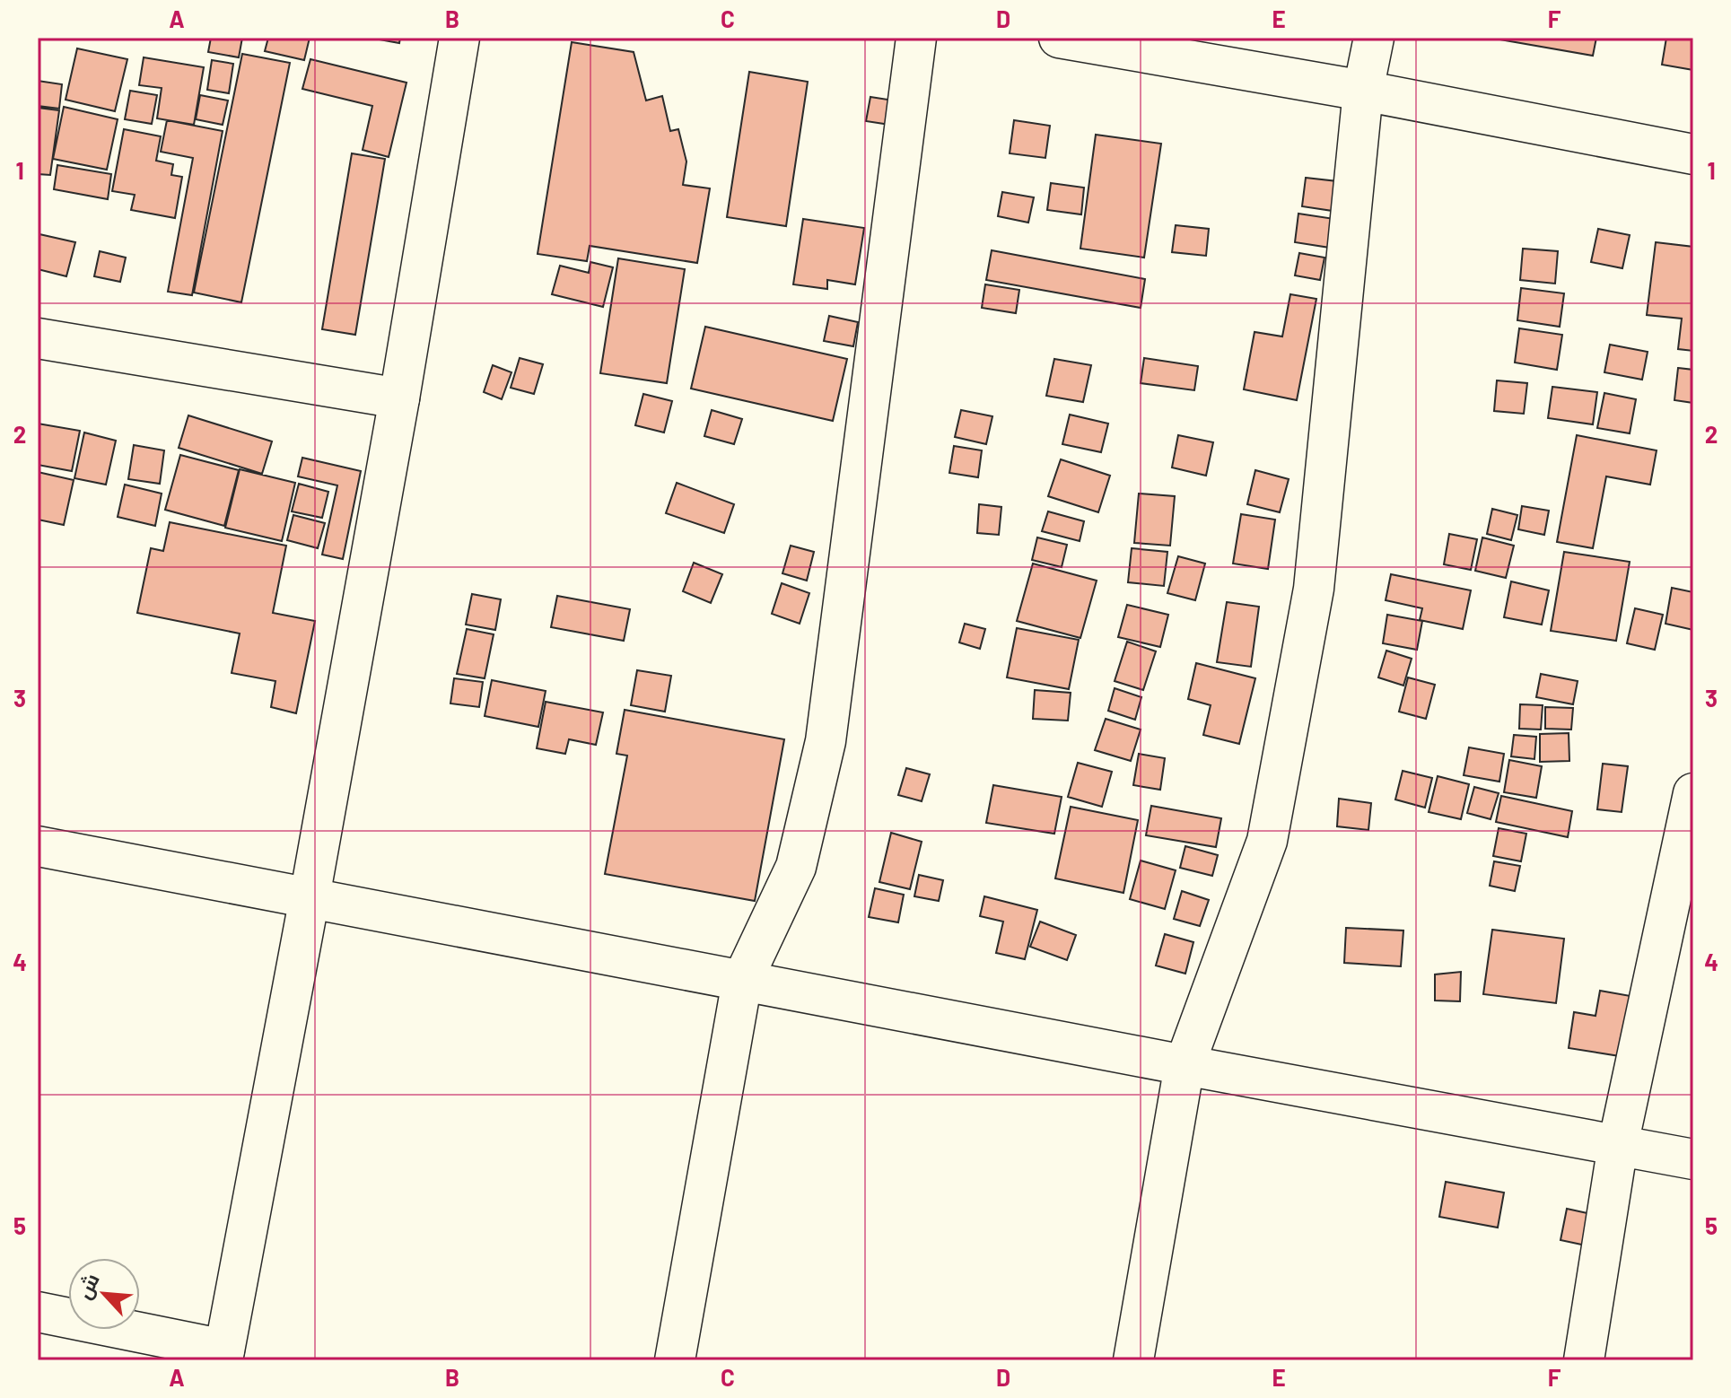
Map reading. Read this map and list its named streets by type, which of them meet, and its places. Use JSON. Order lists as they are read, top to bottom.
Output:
{
  "north": "top left",
  "grid": {
    "columns": [
      "A",
      "B",
      "C",
      "D",
      "E",
      "F"
    ],
    "rows": [
      "1",
      "2",
      "3",
      "4",
      "5"
    ]
  }
}
